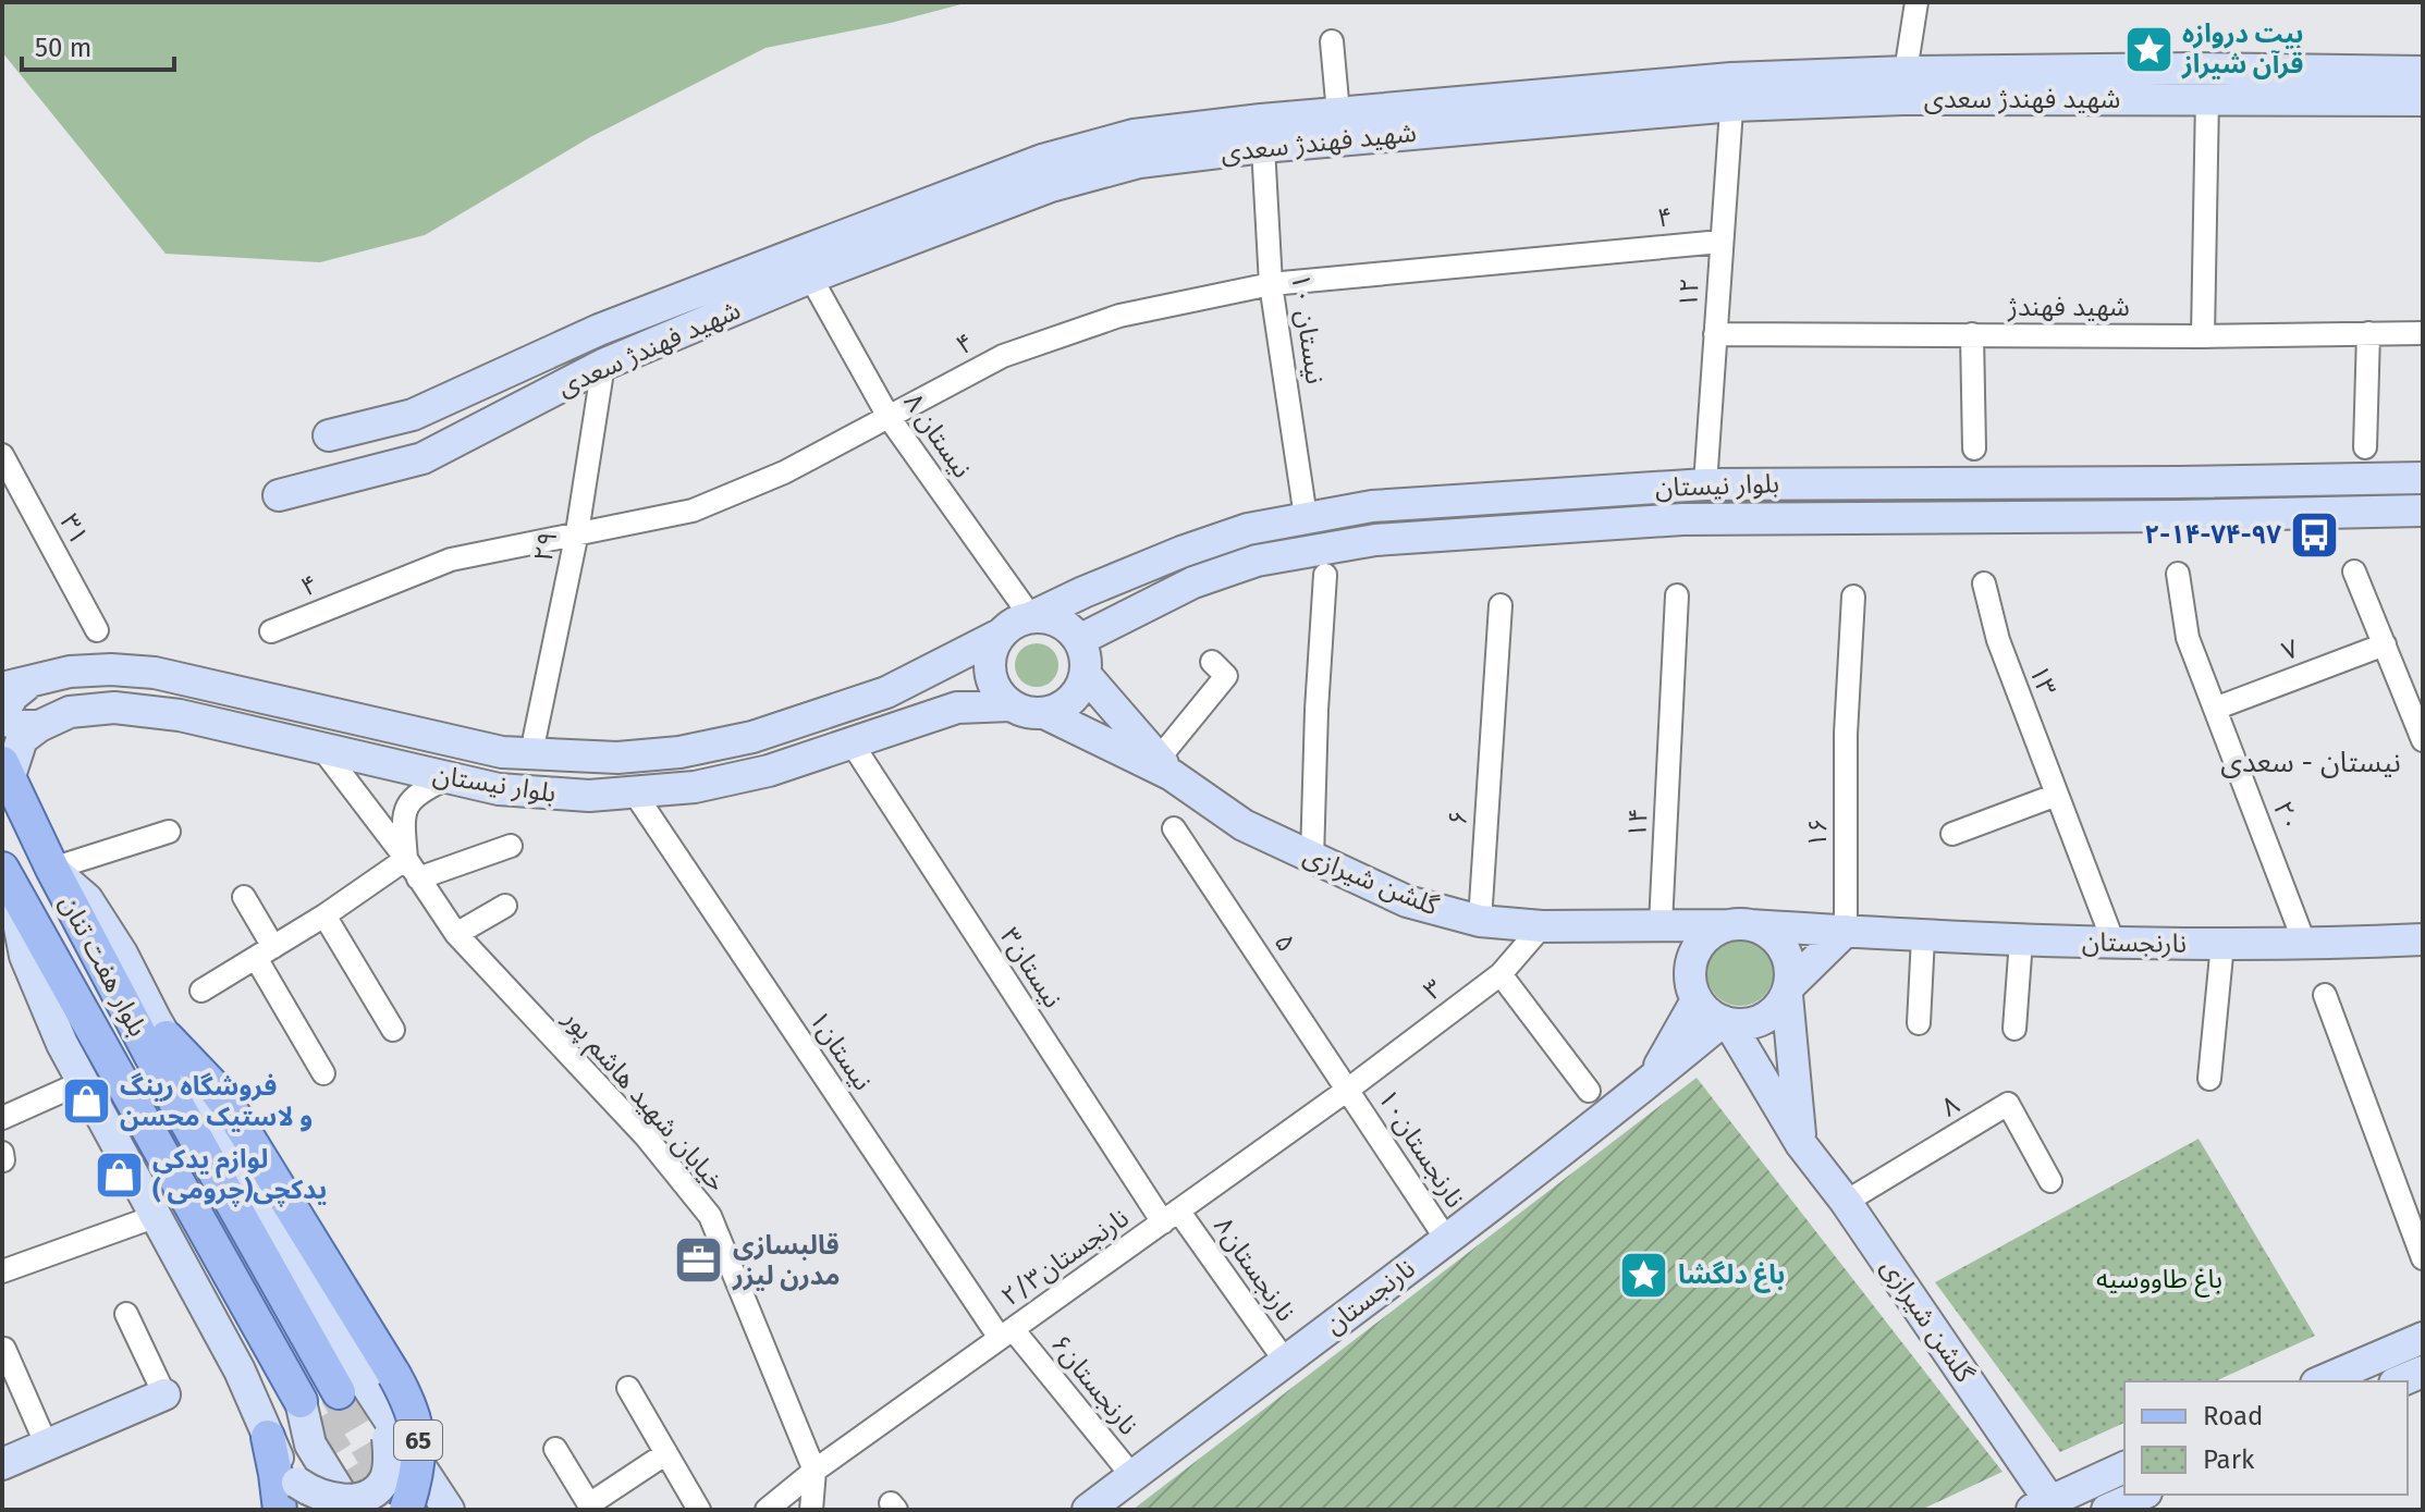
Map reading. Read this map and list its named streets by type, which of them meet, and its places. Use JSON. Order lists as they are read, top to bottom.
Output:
{
  "streets": {
    "main road": ["بلوار هفت تنان", "65"],
    "street": [
      "شهید فهندژ سعدی",
      "۴",
      "۱۲",
      "شهید فهندژ",
      "نیستان ۱۰",
      "نیستان ۸",
      "بلوار نیستان",
      "۳۱",
      "۲۹",
      "۷",
      "۱۳",
      "۲۰",
      "۶",
      "۱۴",
      "۱۶",
      "گلشن شیرازی",
      "۵",
      "نارنجستان",
      "۳نیستان",
      "۳",
      "۱نیستان",
      "خیابان شهید هاشم پور",
      "۸",
      "۱۰نارنجستان",
      "۲/۳نارنجستان",
      "۸نارنجستان",
      "۶نارنجستان"
    ]
  },
  "crossings": [
    ["شهید فهندژ سعدی", "۱۲"],
    ["شهید فهندژ سعدی", "نیستان ۱۰"],
    ["شهید فهندژ سعدی", "نیستان ۸"],
    ["شهید فهندژ سعدی", "۲۹"],
    ["۴", "۱۲"],
    ["۴", "نیستان ۱۰"],
    ["۴", "نیستان ۸"],
    ["۴", "۲۹"],
    ["۱۲", "شهید فهندژ"],
    ["۱۲", "بلوار نیستان"],
    ["نیستان ۱۰", "بلوار نیستان"],
    ["نیستان ۸", "بلوار نیستان"],
    ["نیستان ۸", "گلشن شیرازی"],
    ["بلوار نیستان", "گلشن شیرازی"],
    ["بلوار نیستان", "۳نیستان"],
    ["بلوار نیستان", "۱نیستان"],
    ["بلوار نیستان", "خیابان شهید هاشم پور"],
    ["۷", "۲۰"],
    ["۱۳", "نارنجستان"],
    ["۲۰", "نارنجستان"],
    ["۶", "گلشن شیرازی"],
    ["۱۴", "گلشن شیرازی"],
    ["۱۶", "نارنجستان"],
    ["گلشن شیرازی", "نارنجستان"],
    ["گلشن شیرازی", "۳"],
    ["گلشن شیرازی", "۸"],
    ["۵", "۳"],
    ["۵", "۱۰نارنجستان"],
    ["۵", "۲/۳نارنجستان"],
    ["نارنجستان", "۱۰نارنجستان"],
    ["نارنجستان", "۸نارنجستان"],
    ["نارنجستان", "۶نارنجستان"],
    ["بلوار هفت تنان", "65"],
    ["۳نیستان", "۲/۳نارنجستان"],
    ["۳نیستان", "۸نارنجستان"],
    ["۳", "۱۰نارنجستان"],
    ["۳", "۲/۳نارنجستان"],
    ["۱نیستان", "۲/۳نارنجستان"],
    ["۱نیستان", "۶نارنجستان"],
    ["خیابان شهید هاشم پور", "۲/۳نارنجستان"],
    ["۱۰نارنجستان", "۲/۳نارنجستان"],
    ["۲/۳نارنجستان", "۸نارنجستان"],
    ["۲/۳نارنجستان", "۶نارنجستان"]
  ],
  "districts": ["نیستان - سعدی"],
  "parks": ["باغ طاووسیه"],
  "places": {
    "place": ["بیت دروازه قرآن شیراز", "باغ دلگشا"],
    "bus stop": ["۲-۱۴-۷۴-۹۷"],
    "shop": ["فروشگاه رینگ و لاستیک محسن", "لوازم یدکی یدکچی(چرومی )"],
    "office": ["قالبسازی مدرن لیزر"]
  },
  "legend": ["Road", "Park"],
  "scale_bar": "50 m"
}
